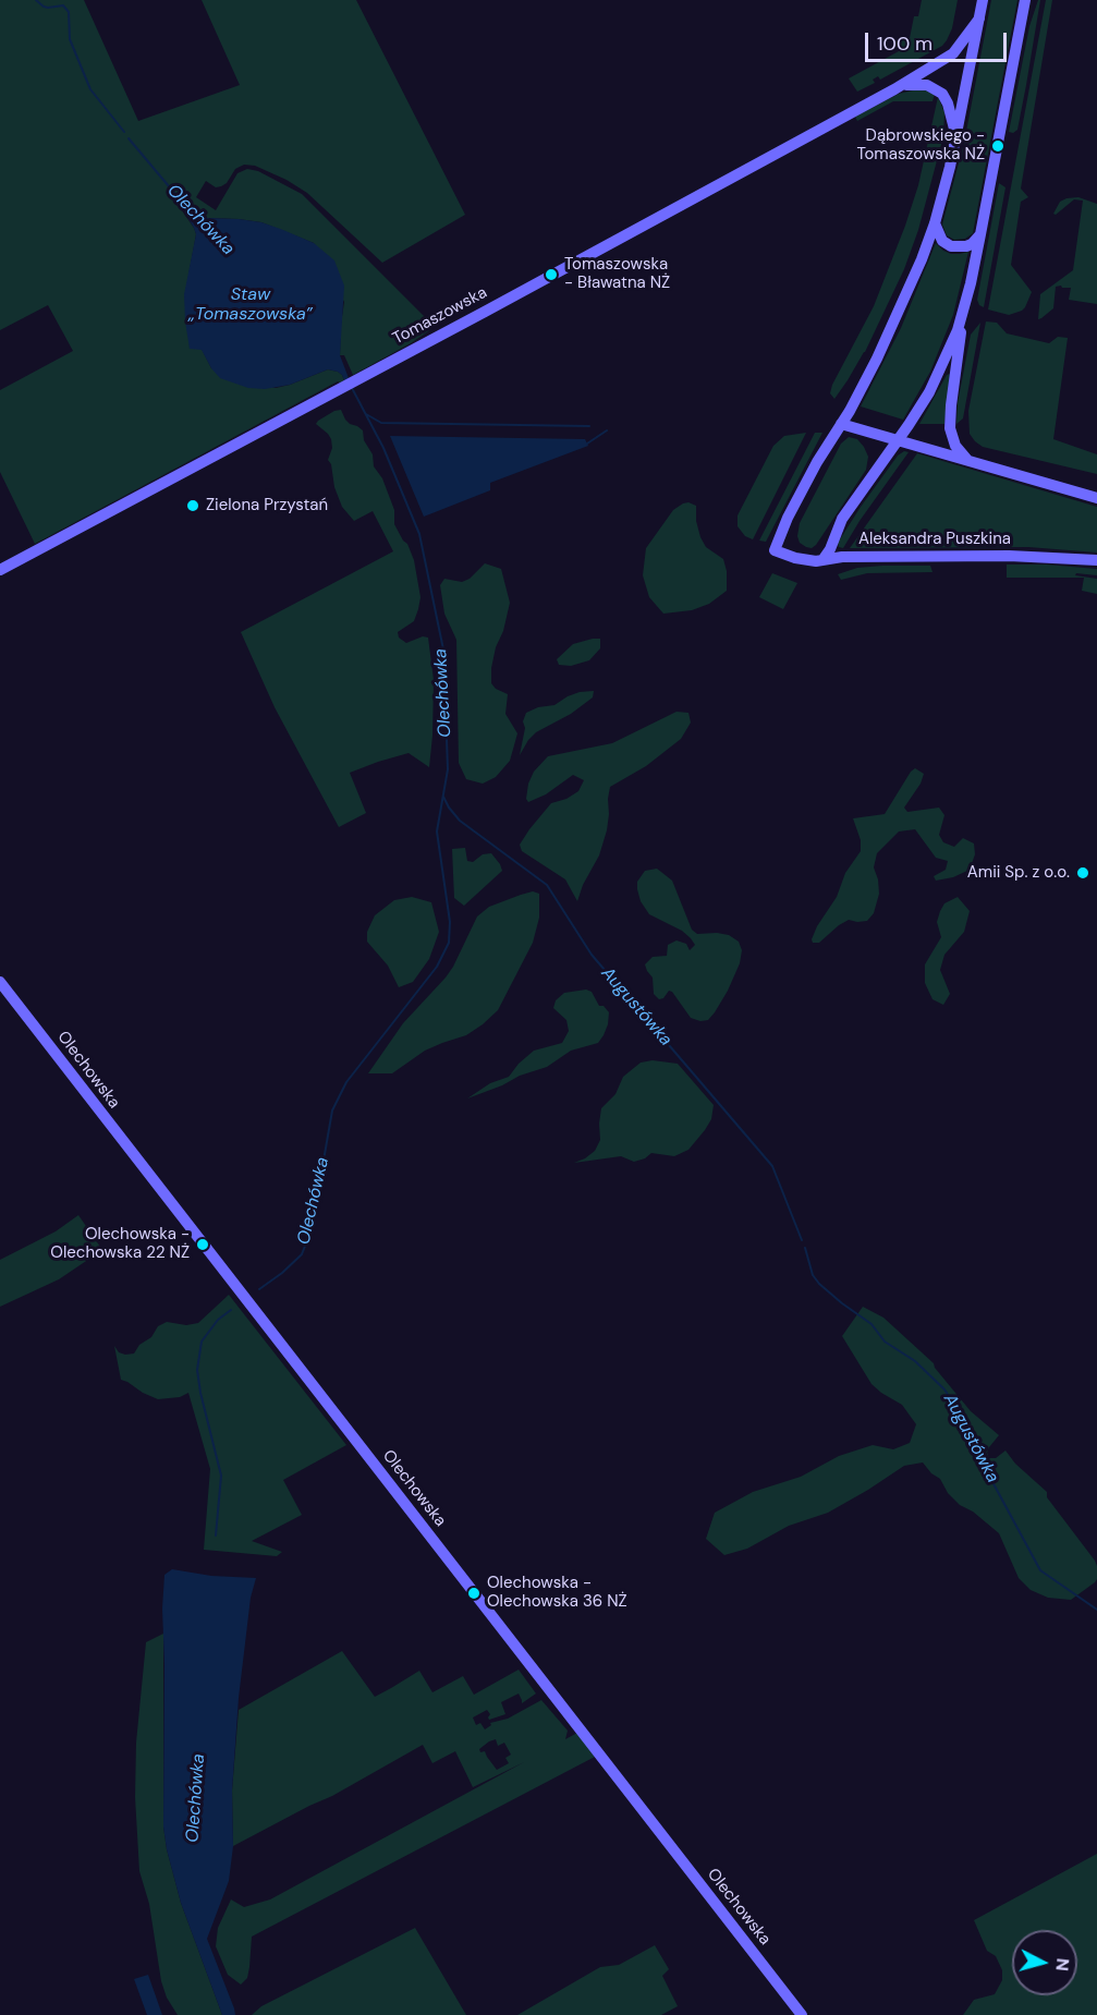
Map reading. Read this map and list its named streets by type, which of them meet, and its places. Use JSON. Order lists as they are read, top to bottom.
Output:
{
  "streets": {
    "street": ["Tomaszowska", "Aleksandra Puszkina", "Olechowska"]
  },
  "water": ["Olechówka", "Staw „Tomaszowska”", "Augustówka"],
  "places": [
    "Dąbrowskiego - Tomaszowska NŻ",
    "Tomaszowska - Bławatna NŻ",
    "Zielona Przystań",
    "Amii Sp. z o.o.",
    "Olechowska - Olechowska 22 NŻ",
    "Olechowska - Olechowska 36 NŻ"
  ],
  "scale_bar": "100 m",
  "north": "right"
}
